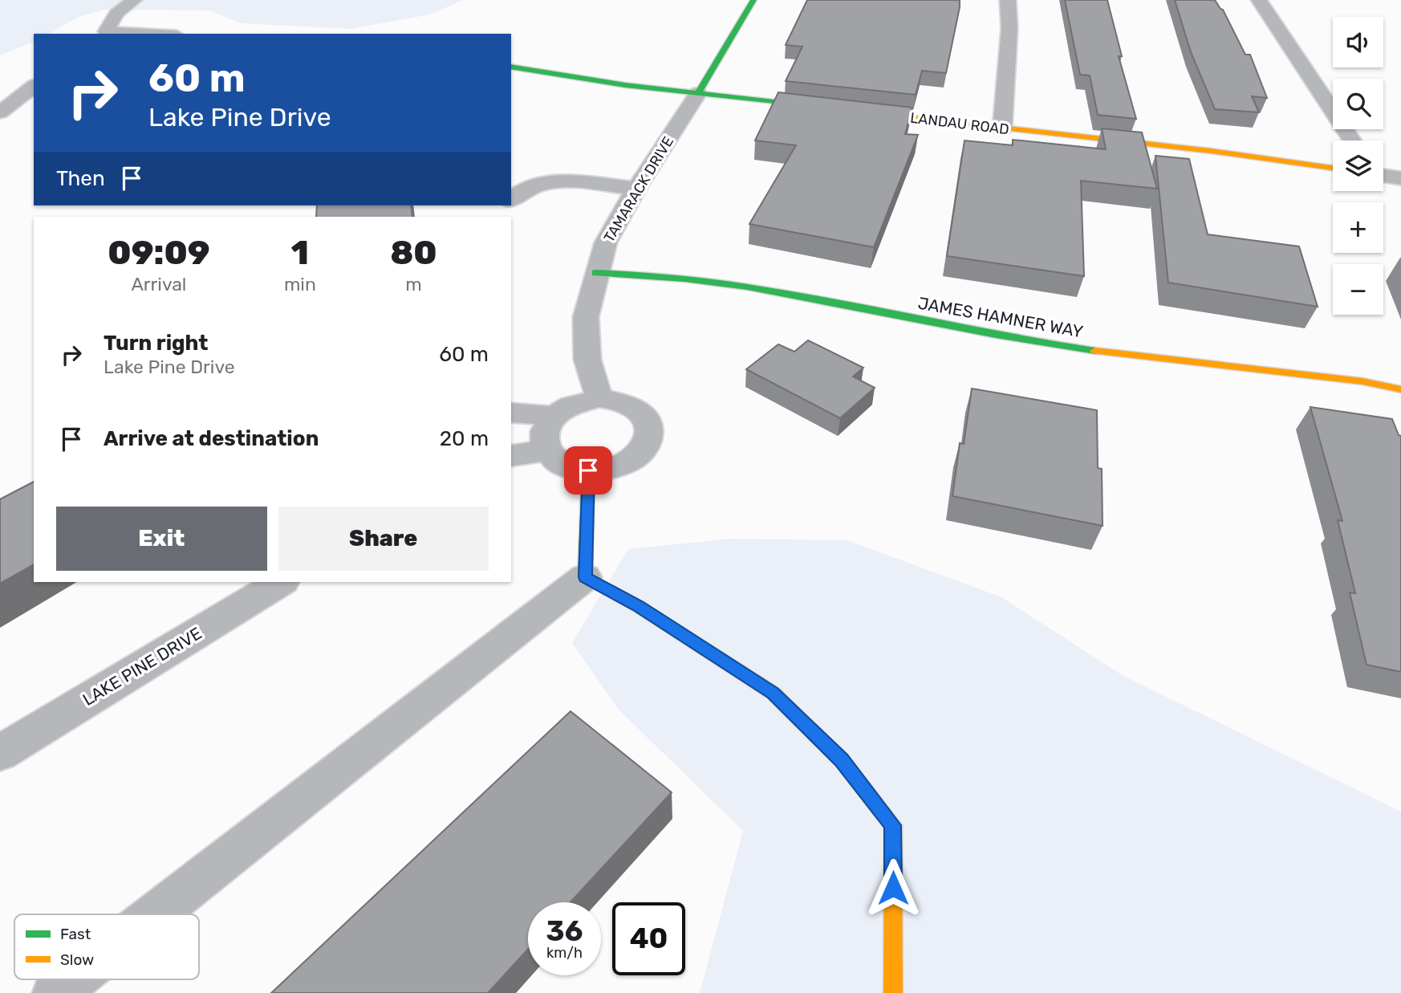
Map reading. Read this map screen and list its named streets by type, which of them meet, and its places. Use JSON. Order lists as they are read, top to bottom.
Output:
{
  "streets": {
    "street": [
      "LANDAU ROAD",
      "TAMARACK DRIVE",
      "JAMES HAMNER WAY",
      "LAKE PINE DRIVE"
    ]
  },
  "crossings": [
    ["TAMARACK DRIVE", "JAMES HAMNER WAY"]
  ],
  "legend": ["Fast", "Slow"],
  "page": {
    "map_buttons": ["+", "−"],
    "turn": ["60 m", "Lake Pine Drive"],
    "then": "Then",
    "eta": [
      "09:09",
      "Arrival",
      "1",
      "min",
      "80",
      "m"
    ],
    "list": [
      {
        "name": "Turn right",
        "note": "Lake Pine Drive",
        "value": "60 m"
      },
      {
        "name": "Arrive at destination",
        "value": "20 m"
      }
    ],
    "buttons": ["Exit", "Share"],
    "speed": "36 km/h",
    "limit": "40"
  }
}
